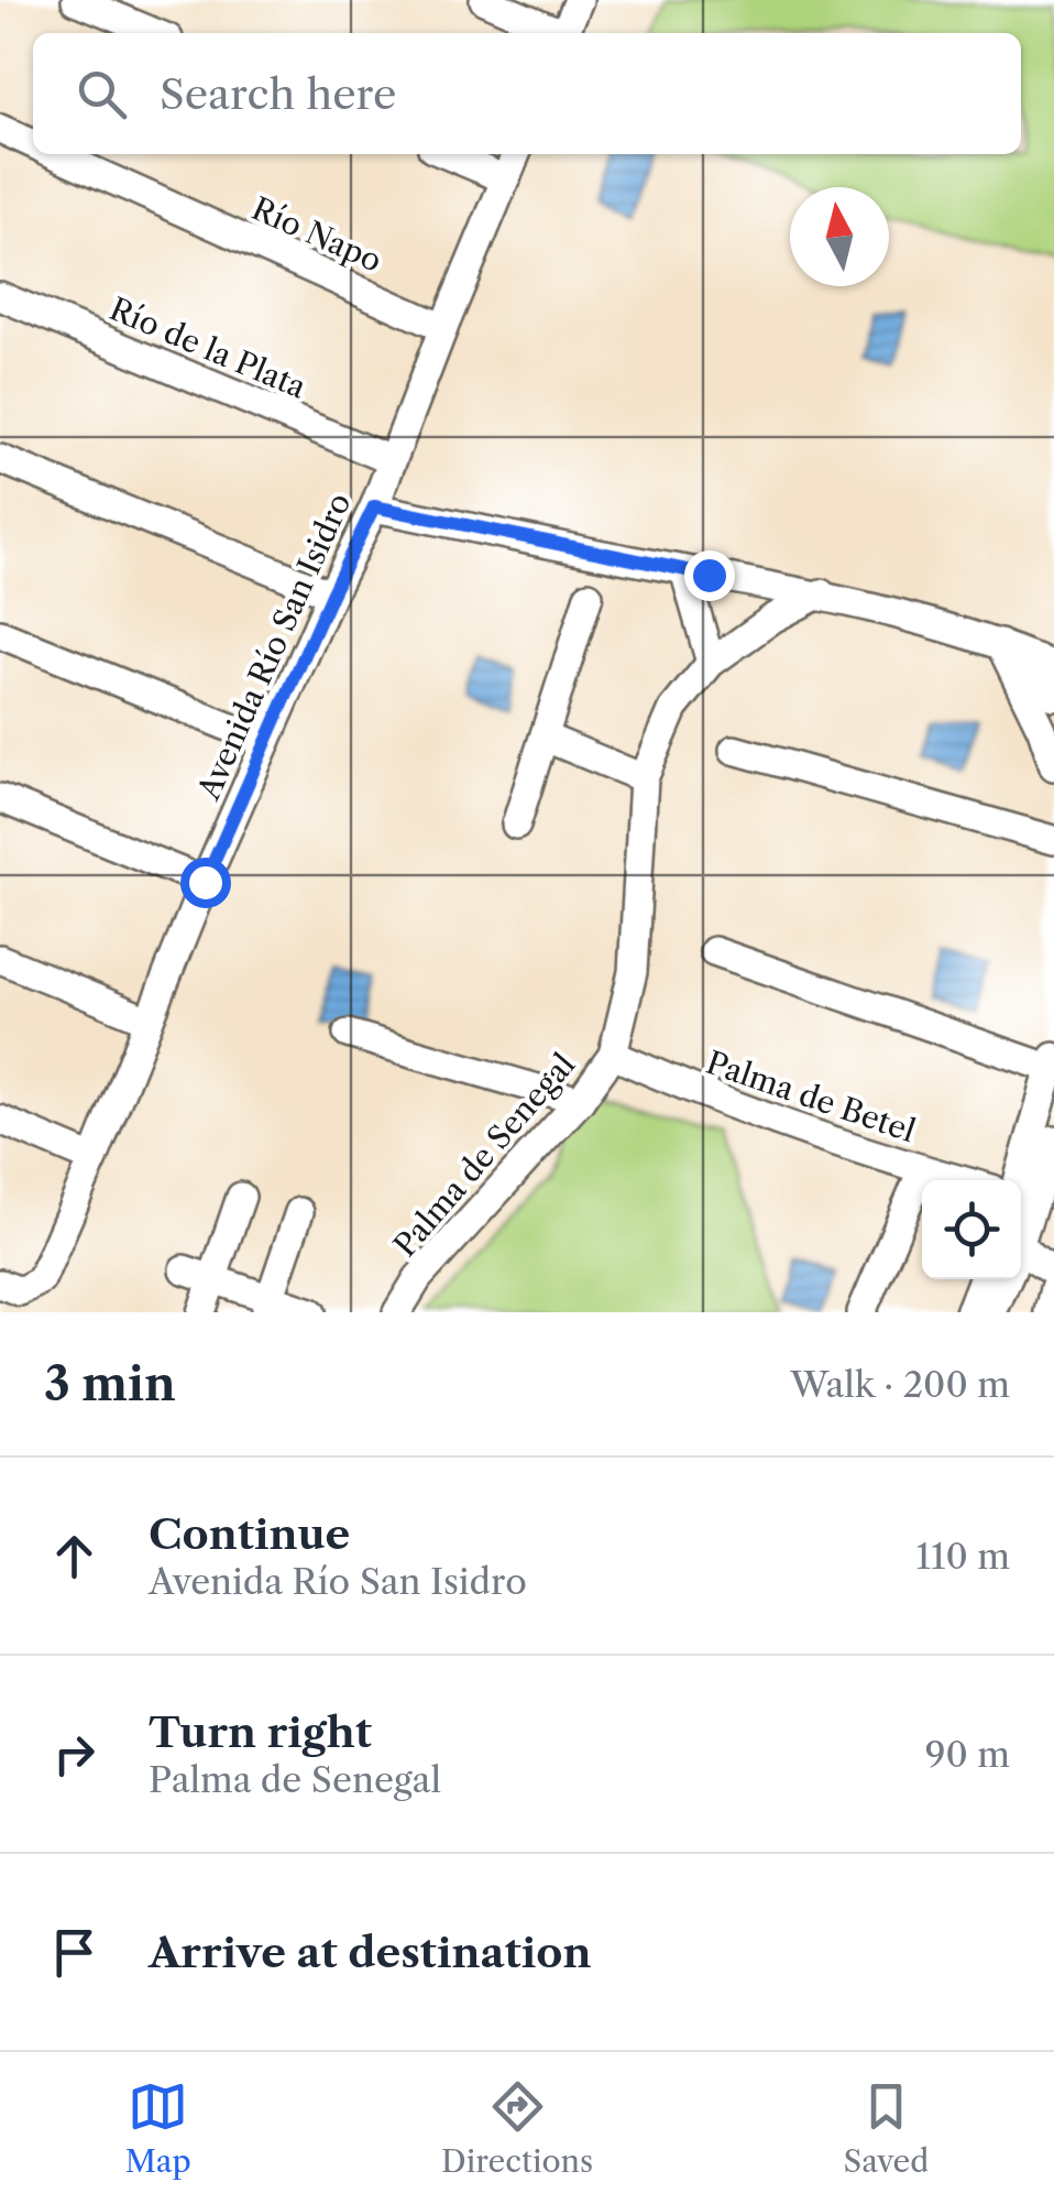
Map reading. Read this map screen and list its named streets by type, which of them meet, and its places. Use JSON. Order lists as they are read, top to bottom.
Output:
{
  "streets": {
    "street": [
      "Río Napo",
      "Río de la Plata",
      "Avenida Río San Isidro",
      "Palma de Betel",
      "Palma de Senegal"
    ]
  },
  "crossings": [
    ["Río Napo", "Avenida Río San Isidro"],
    ["Río de la Plata", "Avenida Río San Isidro"],
    ["Palma de Betel", "Palma de Senegal"]
  ],
  "north": "top",
  "page": {
    "search": "Search here",
    "heading": ["3 min", "Walk · 200 m"],
    "list": [
      ["Continue", "Avenida Río San Isidro", "110 m"],
      ["Turn right", "Palma de Senegal", "90 m"],
      "Arrive at destination"
    ],
    "nav": ["Map", "Directions", "Saved"]
  }
}
